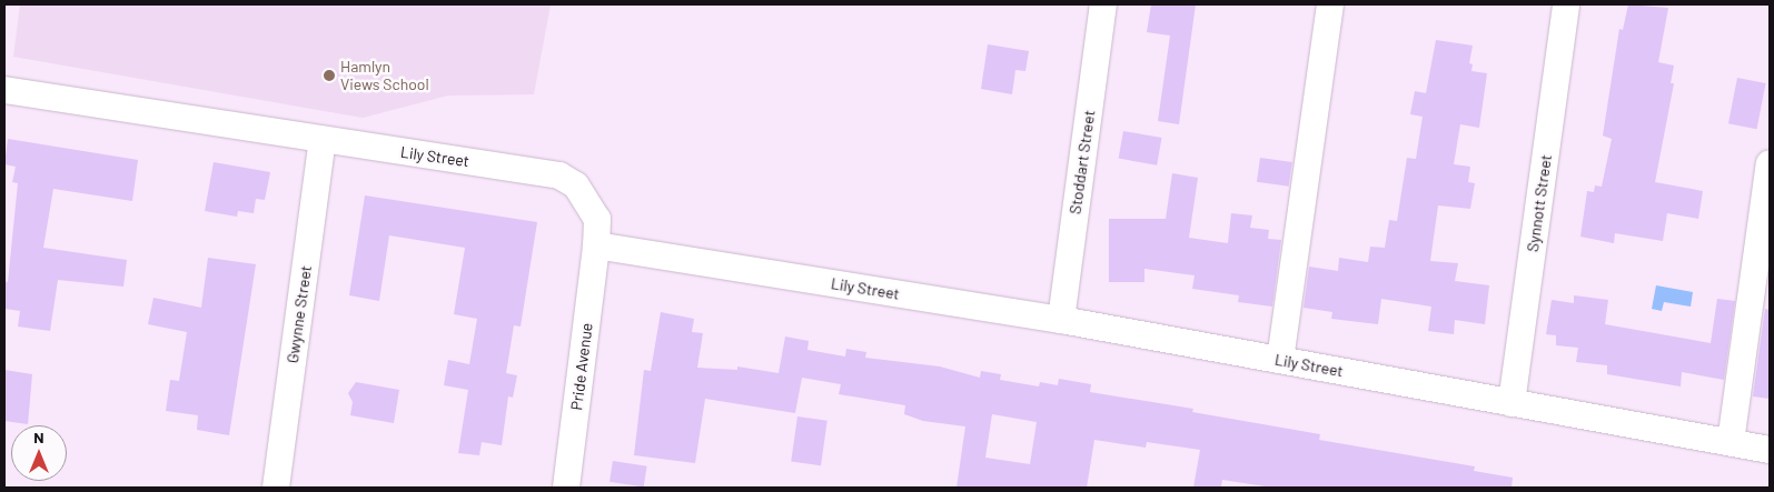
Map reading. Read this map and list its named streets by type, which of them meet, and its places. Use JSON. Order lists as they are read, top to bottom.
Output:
{
  "streets": {
    "street": [
      "Lily Street",
      "Stoddart Street",
      "Synnott Street",
      "Gwynne Street",
      "Pride Avenue"
    ]
  },
  "crossings": [
    ["Lily Street", "Stoddart Street"],
    ["Lily Street", "Synnott Street"],
    ["Lily Street", "Gwynne Street"],
    ["Lily Street", "Pride Avenue"]
  ],
  "places": ["Hamlyn Views School"],
  "north": "top"
}
